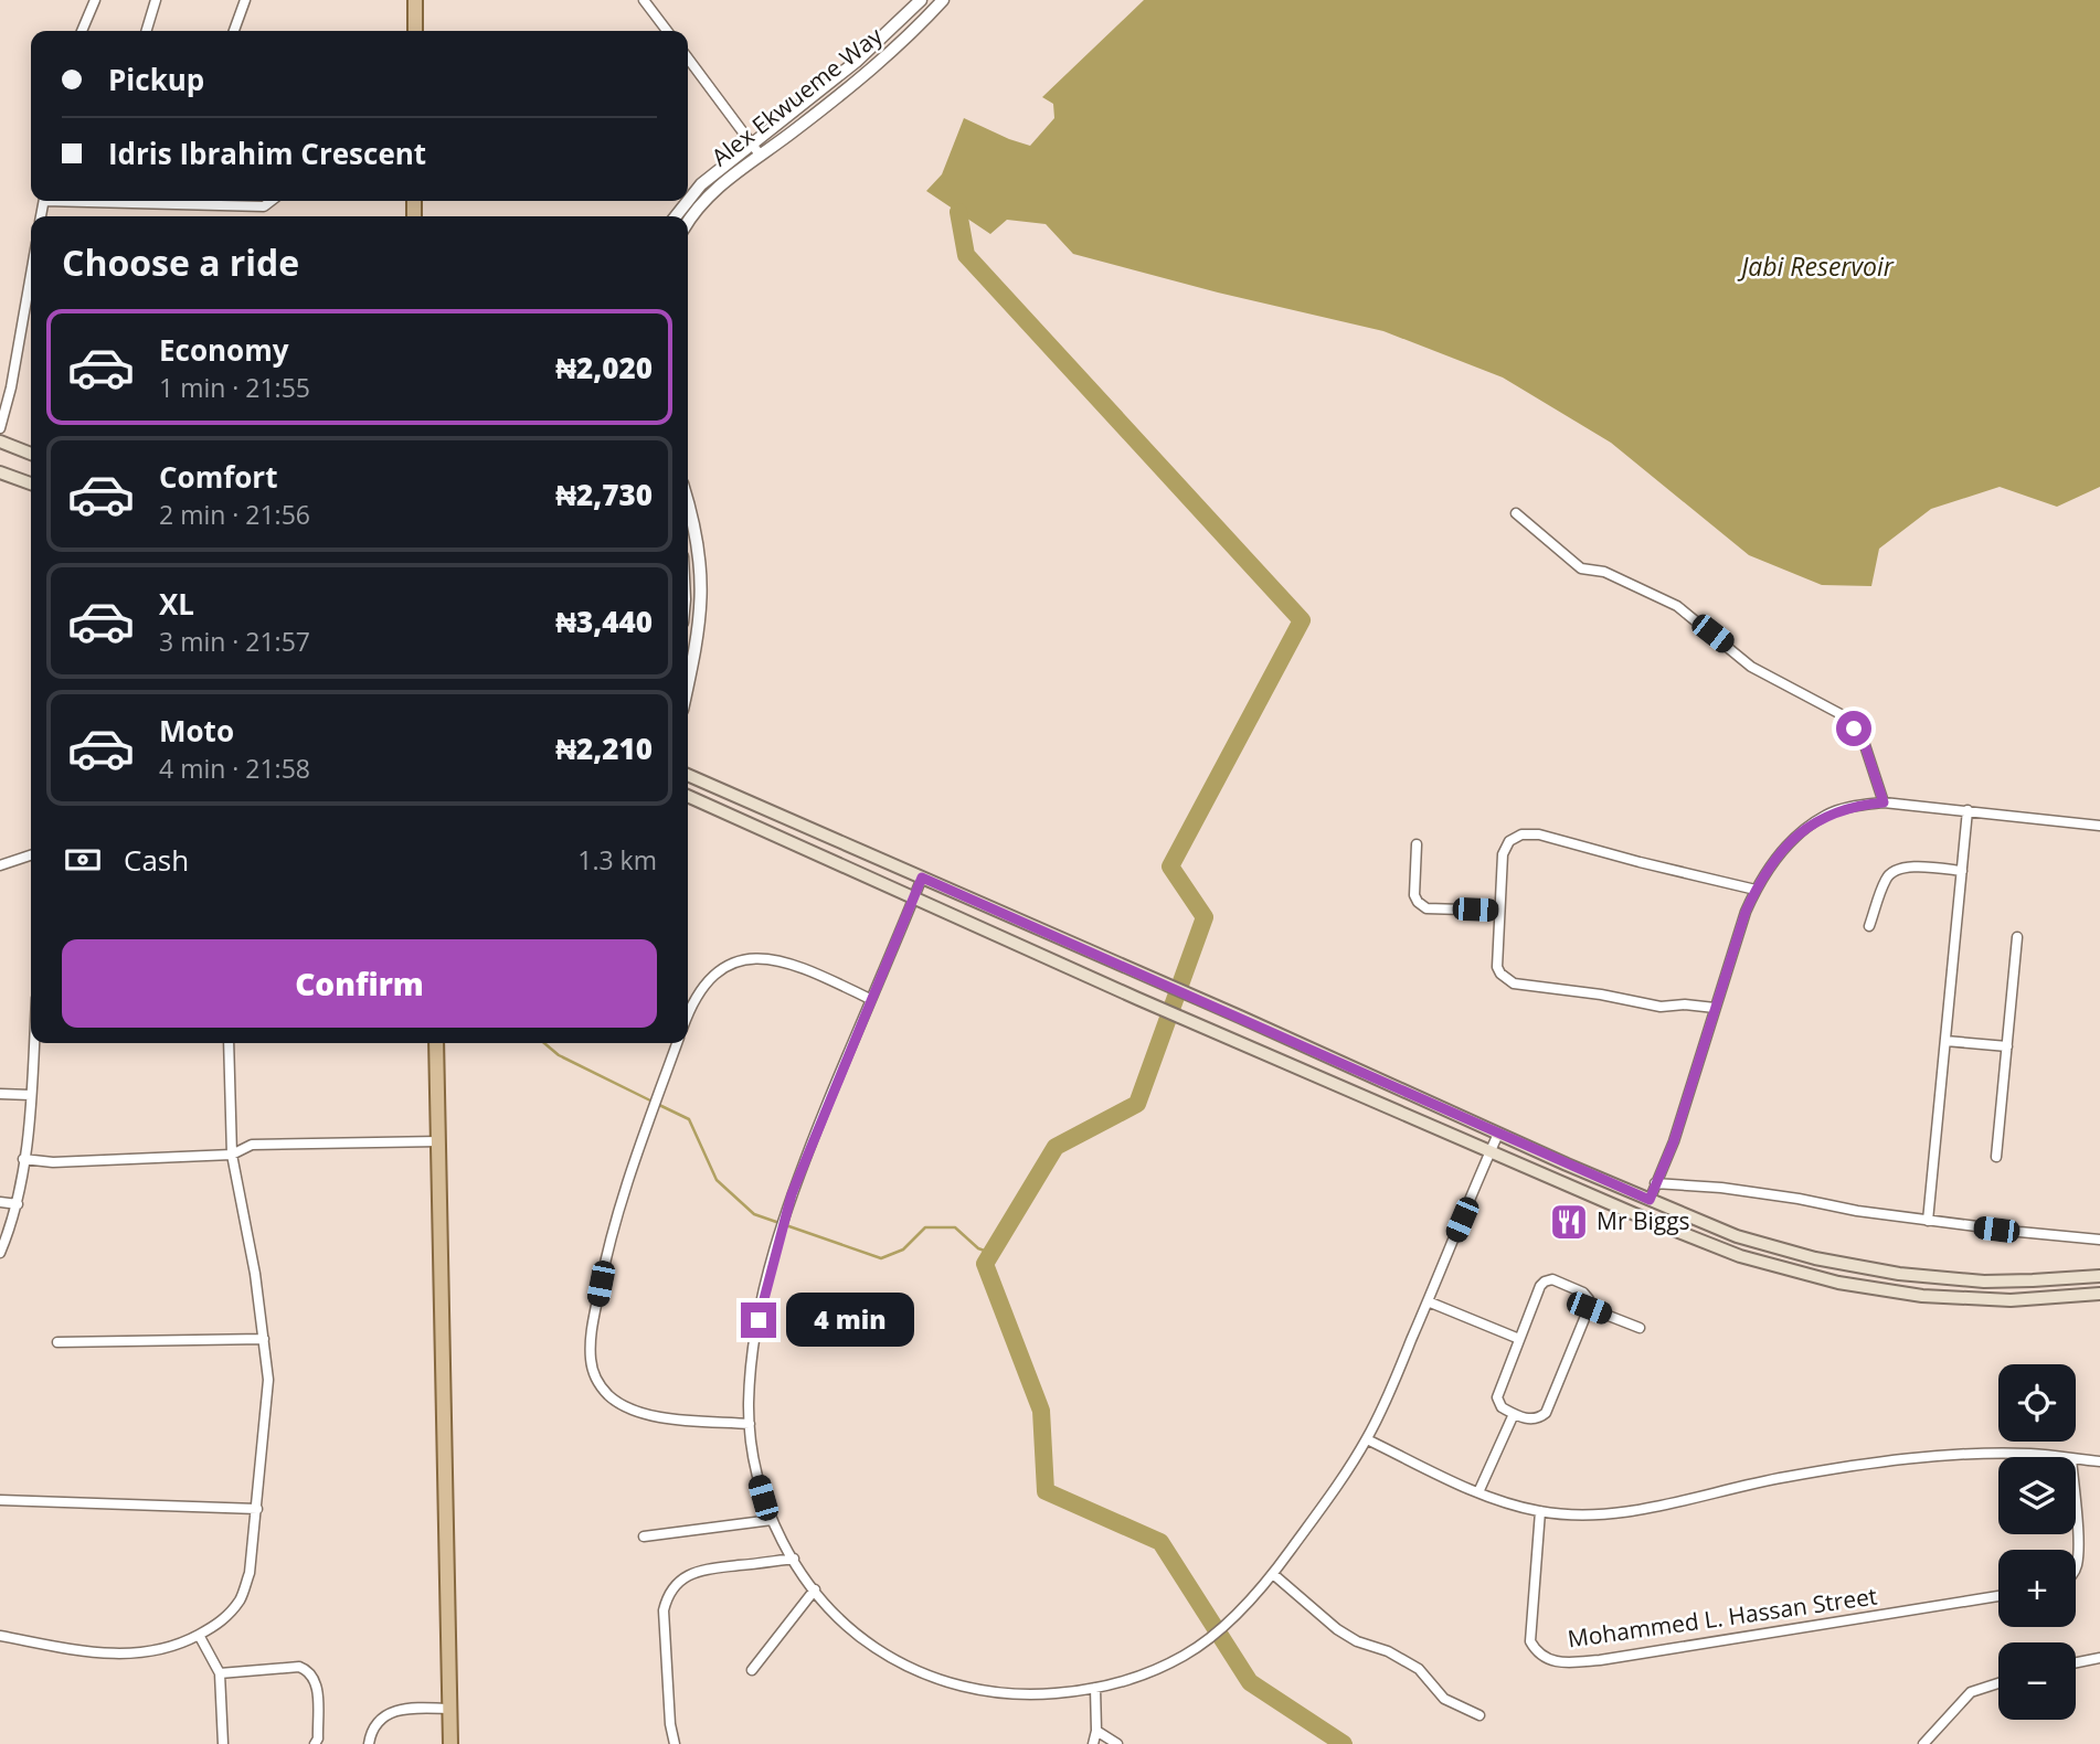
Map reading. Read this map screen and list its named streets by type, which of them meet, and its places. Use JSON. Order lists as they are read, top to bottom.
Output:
{
  "streets": {
    "street": ["Alex Ekwueme Way", "Mohammed L. Hassan Street"]
  },
  "water": ["Jabi Reservoir"],
  "places": {
    "restaurant": ["Mr Biggs"]
  },
  "page": {
    "banner": ["Pickup", "Idris Ibrahim Crescent"],
    "heading": "Choose a ride",
    "list": [
      {
        "name": "Economy",
        "note": "1 min · 21:55",
        "value": "₦2,020"
      },
      {
        "name": "Comfort",
        "note": "2 min · 21:56",
        "value": "₦2,730"
      },
      {
        "name": "XL",
        "note": "3 min · 21:57",
        "value": "₦3,440"
      },
      {
        "name": "Moto",
        "note": "4 min · 21:58",
        "value": "₦2,210"
      }
    ],
    "pay": ["Cash", "1.3 km"],
    "buttons": "Confirm",
    "bubble": "4 min",
    "map_buttons": ["+", "−"]
  }
}
